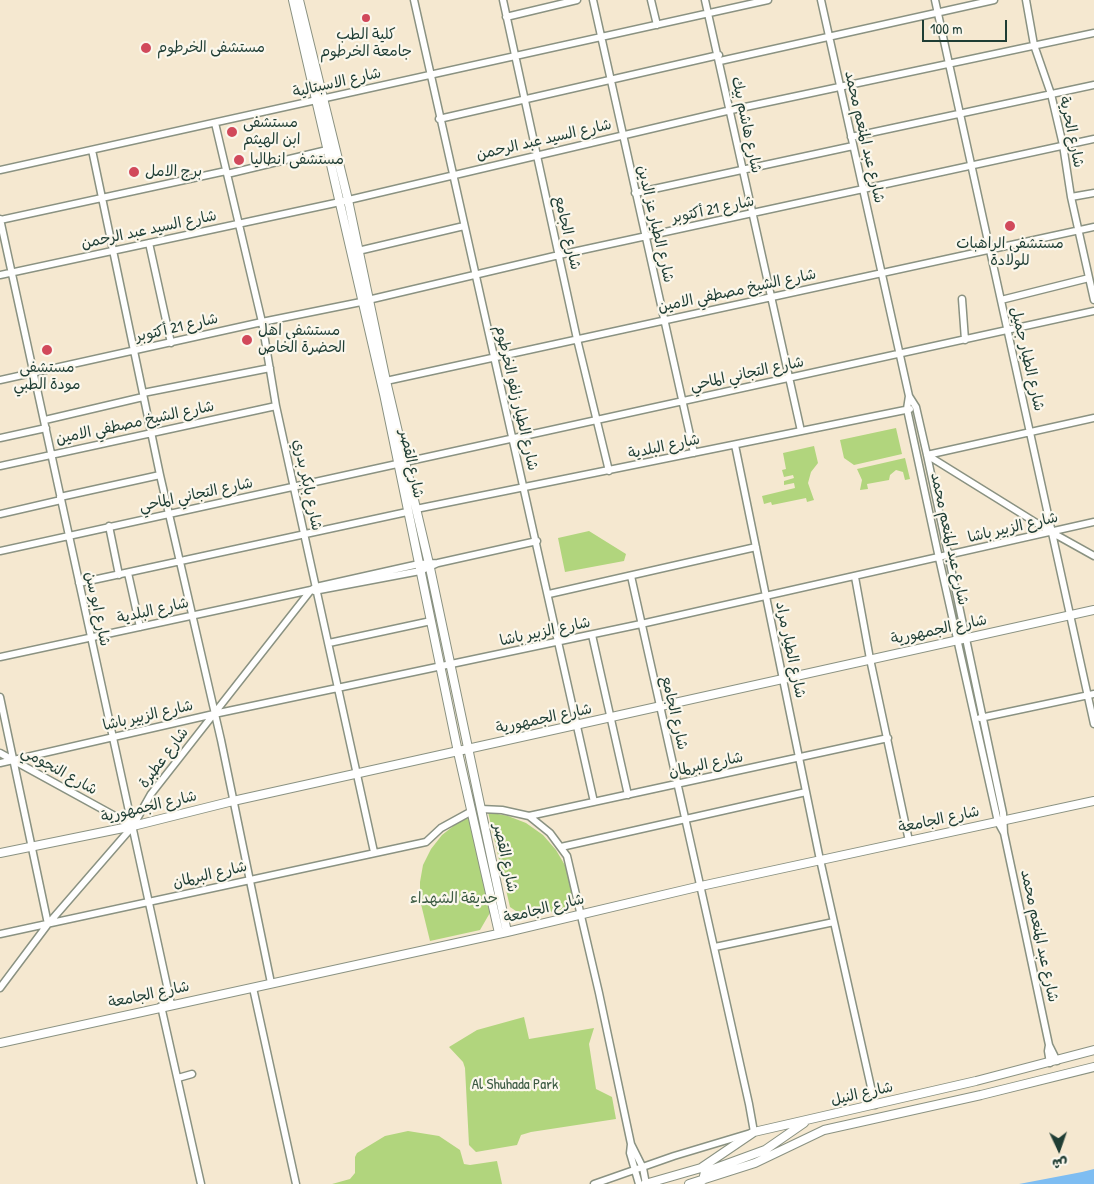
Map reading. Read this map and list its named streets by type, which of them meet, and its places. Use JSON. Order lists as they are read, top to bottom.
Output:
{
  "streets": {
    "main road": [
      "شارع القصر",
      "شارع الجمهورية",
      "شارع الجامعة",
      "شارع النيل"
    ],
    "street": [
      "شارع الاسبتالية",
      "شارع هاشم بيك",
      "شارع الحرية",
      "شارع عبد المنعم محمد",
      "شارع السيد عبد الرحمن",
      "شارع 21 أكتوبر",
      "شارع الطيار عز الدين",
      "شارع الجامع",
      "شارع الشيخ مصطفي الامين",
      "شارع الطيار جميل",
      "شارع التجاني الماحي",
      "شارع الطيار زلفو الخرطوم",
      "شارع البلدية",
      "شارع بابكر بدري",
      "شارع الزبير باشا",
      "شارع ابو سن",
      "شارع الطيار مراد",
      "شارع عطبرة",
      "شارع البرلمان",
      "شارع النجومي"
    ]
  },
  "crossings": [
    ["شارع الاسبتالية", "شارع هاشم بيك"],
    ["شارع الاسبتالية", "شارع الطيار عز الدين"],
    ["شارع الاسبتالية", "شارع الجامع"],
    ["شارع الاسبتالية", "شارع الطيار زلفو الخرطوم"],
    ["شارع الاسبتالية", "شارع القصر"],
    ["شارع الاسبتالية", "شارع بابكر بدري"],
    ["شارع هاشم بيك", "شارع السيد عبد الرحمن"],
    ["شارع هاشم بيك", "شارع 21 أكتوبر"],
    ["شارع هاشم بيك", "شارع الشيخ مصطفي الامين"],
    ["شارع هاشم بيك", "شارع التجاني الماحي"],
    ["شارع هاشم بيك", "شارع البلدية"],
    ["شارع الحرية", "شارع السيد عبد الرحمن"],
    ["شارع الحرية", "شارع 21 أكتوبر"],
    ["شارع الحرية", "شارع الشيخ مصطفي الامين"],
    ["شارع عبد المنعم محمد", "شارع السيد عبد الرحمن"],
    ["شارع عبد المنعم محمد", "شارع 21 أكتوبر"],
    ["شارع عبد المنعم محمد", "شارع الشيخ مصطفي الامين"],
    ["شارع عبد المنعم محمد", "شارع التجاني الماحي"],
    ["شارع عبد المنعم محمد", "شارع البلدية"],
    ["شارع عبد المنعم محمد", "شارع الزبير باشا"],
    ["شارع عبد المنعم محمد", "شارع الجمهورية"],
    ["شارع عبد المنعم محمد", "شارع الجامعة"],
    ["شارع عبد المنعم محمد", "شارع النيل"],
    ["شارع السيد عبد الرحمن", "شارع الطيار عز الدين"],
    ["شارع السيد عبد الرحمن", "شارع الجامع"],
    ["شارع السيد عبد الرحمن", "شارع الطيار جميل"],
    ["شارع السيد عبد الرحمن", "شارع الطيار زلفو الخرطوم"],
    ["شارع السيد عبد الرحمن", "شارع القصر"],
    ["شارع السيد عبد الرحمن", "شارع بابكر بدري"],
    ["شارع السيد عبد الرحمن", "شارع ابو سن"],
    ["شارع 21 أكتوبر", "شارع الطيار عز الدين"],
    ["شارع 21 أكتوبر", "شارع الجامع"],
    ["شارع 21 أكتوبر", "شارع الطيار جميل"],
    ["شارع 21 أكتوبر", "شارع الطيار زلفو الخرطوم"],
    ["شارع 21 أكتوبر", "شارع القصر"],
    ["شارع 21 أكتوبر", "شارع بابكر بدري"],
    ["شارع 21 أكتوبر", "شارع ابو سن"],
    ["شارع الطيار عز الدين", "شارع الشيخ مصطفي الامين"],
    ["شارع الطيار عز الدين", "شارع التجاني الماحي"],
    ["شارع الطيار عز الدين", "شارع البلدية"],
    ["شارع الجامع", "شارع الشيخ مصطفي الامين"],
    ["شارع الجامع", "شارع التجاني الماحي"],
    ["شارع الجامع", "شارع البلدية"],
    ["شارع الجامع", "شارع الزبير باشا"],
    ["شارع الجامع", "شارع الجمهورية"],
    ["شارع الجامع", "شارع البرلمان"],
    ["شارع الجامع", "شارع الجامعة"],
    ["شارع الجامع", "شارع النيل"],
    ["شارع الشيخ مصطفي الامين", "شارع الطيار جميل"],
    ["شارع الشيخ مصطفي الامين", "شارع الطيار زلفو الخرطوم"],
    ["شارع الشيخ مصطفي الامين", "شارع القصر"],
    ["شارع الشيخ مصطفي الامين", "شارع بابكر بدري"],
    ["شارع الشيخ مصطفي الامين", "شارع ابو سن"],
    ["شارع الطيار جميل", "شارع التجاني الماحي"],
    ["شارع الطيار جميل", "شارع الزبير باشا"],
    ["شارع الطيار جميل", "شارع الجمهورية"],
    ["شارع التجاني الماحي", "شارع الطيار زلفو الخرطوم"],
    ["شارع التجاني الماحي", "شارع القصر"],
    ["شارع التجاني الماحي", "شارع بابكر بدري"],
    ["شارع التجاني الماحي", "شارع ابو سن"],
    ["شارع الطيار زلفو الخرطوم", "شارع البلدية"],
    ["شارع الطيار زلفو الخرطوم", "شارع الزبير باشا"],
    ["شارع الطيار زلفو الخرطوم", "شارع الجمهورية"],
    ["شارع الطيار زلفو الخرطوم", "شارع البرلمان"],
    ["شارع البلدية", "شارع القصر"],
    ["شارع البلدية", "شارع بابكر بدري"],
    ["شارع البلدية", "شارع ابو سن"],
    ["شارع البلدية", "شارع الطيار مراد"],
    ["شارع البلدية", "شارع عطبرة"],
    ["شارع القصر", "شارع الزبير باشا"],
    ["شارع القصر", "شارع الجمهورية"],
    ["شارع القصر", "شارع البرلمان"],
    ["شارع القصر", "شارع الجامعة"],
    ["شارع بابكر بدري", "شارع الزبير باشا"],
    ["شارع بابكر بدري", "شارع الجمهورية"],
    ["شارع بابكر بدري", "شارع عطبرة"],
    ["شارع بابكر بدري", "شارع البرلمان"],
    ["شارع الزبير باشا", "شارع ابو سن"],
    ["شارع الزبير باشا", "شارع الطيار مراد"],
    ["شارع الزبير باشا", "شارع عطبرة"],
    ["شارع الزبير باشا", "شارع النجومي"],
    ["شارع ابو سن", "شارع الجمهورية"],
    ["شارع ابو سن", "شارع عطبرة"],
    ["شارع ابو سن", "شارع البرلمان"],
    ["شارع ابو سن", "شارع النجومي"],
    ["شارع ابو سن", "شارع الجامعة"],
    ["شارع الجمهورية", "شارع الطيار مراد"],
    ["شارع الجمهورية", "شارع عطبرة"],
    ["شارع الجمهورية", "شارع النجومي"],
    ["شارع الطيار مراد", "شارع البرلمان"],
    ["شارع الطيار مراد", "شارع الجامعة"],
    ["شارع الطيار مراد", "شارع النيل"],
    ["شارع عطبرة", "شارع البرلمان"],
    ["شارع عطبرة", "شارع النجومي"]
  ],
  "parks": ["حديقة الشهداء", "Al Shuhada Park"],
  "places": [
    "كلية الطب جامعة الخرطوم",
    "مستشفى الخرطوم",
    "مستشفى ابن الهيثم",
    "مستشفى انطاليا",
    "برج الامل",
    "مستشفى الراهبات للولادة",
    "مستشفى اهل الحضرة الخاص",
    "مستشفى مودة الطبي"
  ],
  "scale_bar": "100 m",
  "north": "bottom"
}
